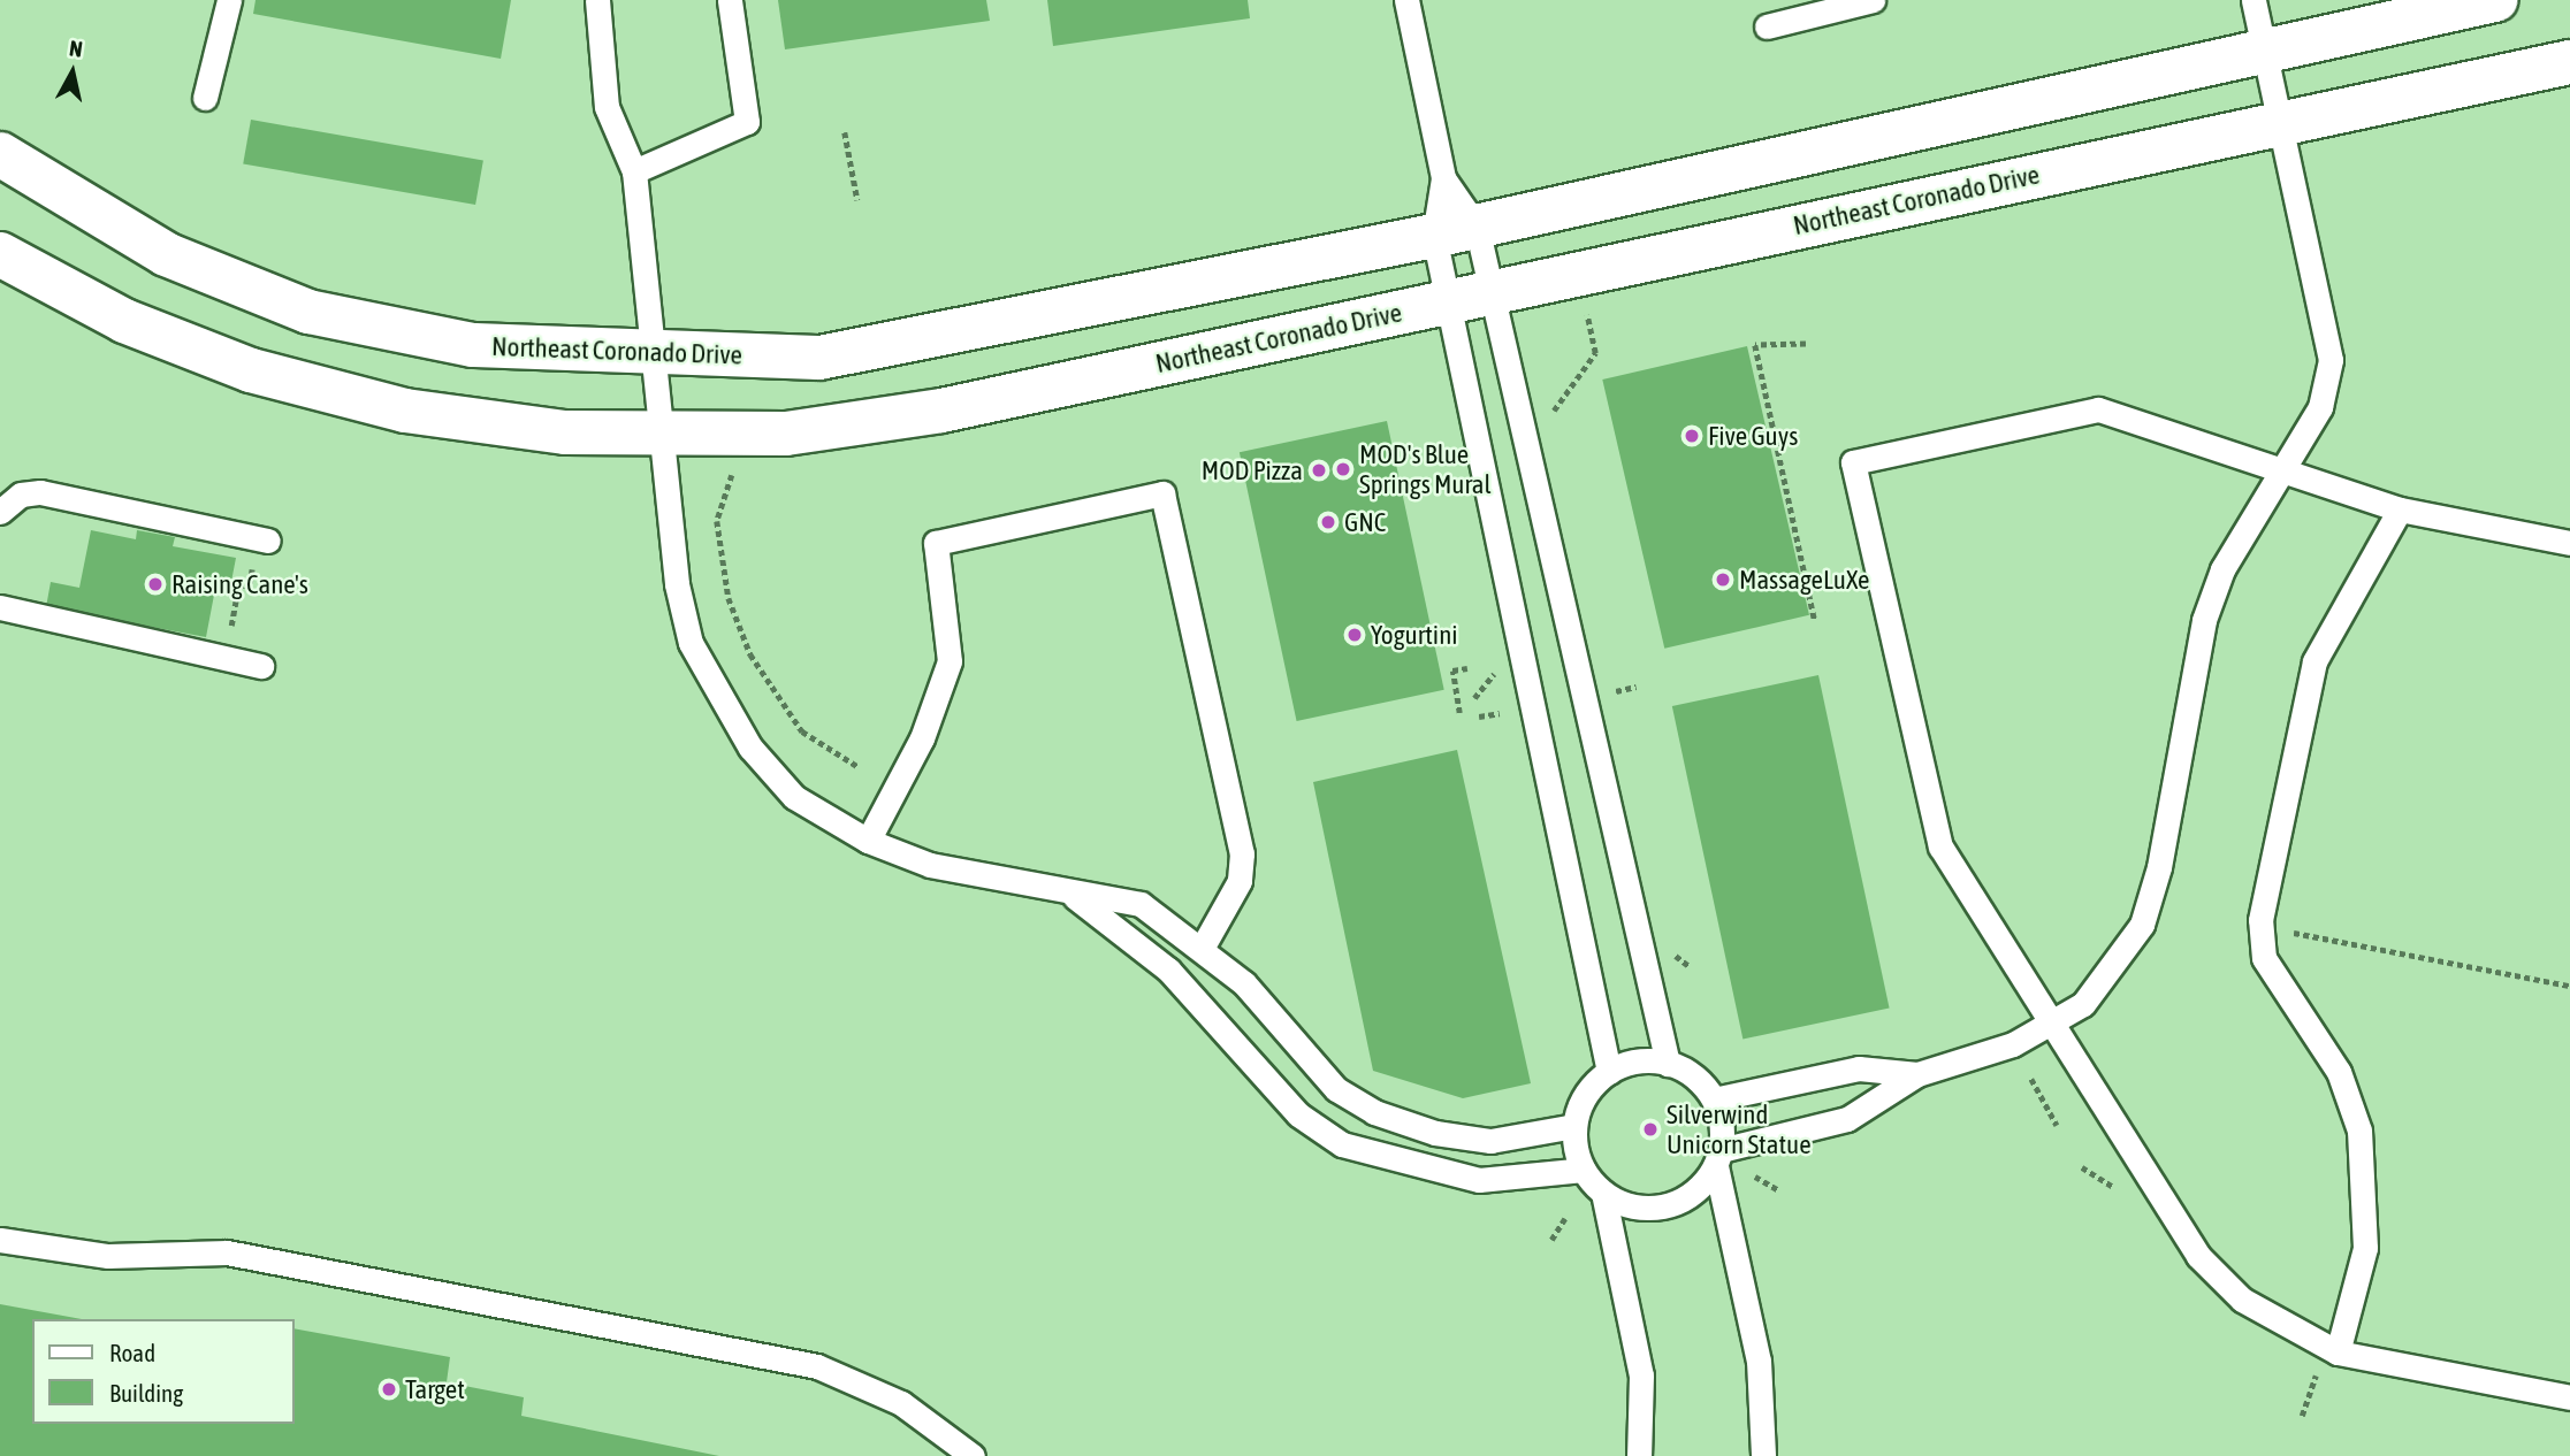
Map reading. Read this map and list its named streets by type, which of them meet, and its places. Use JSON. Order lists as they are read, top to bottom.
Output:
{
  "streets": {
    "street": ["Northeast Coronado Drive"]
  },
  "places": [
    "Five Guys",
    "MOD's Blue Springs Mural",
    "MOD Pizza",
    "GNC",
    "MassageLuXe",
    "Raising Cane's",
    "Yogurtini",
    "Silverwind Unicorn Statue",
    "Target"
  ],
  "legend": ["Road", "Building"],
  "north": "top"
}
